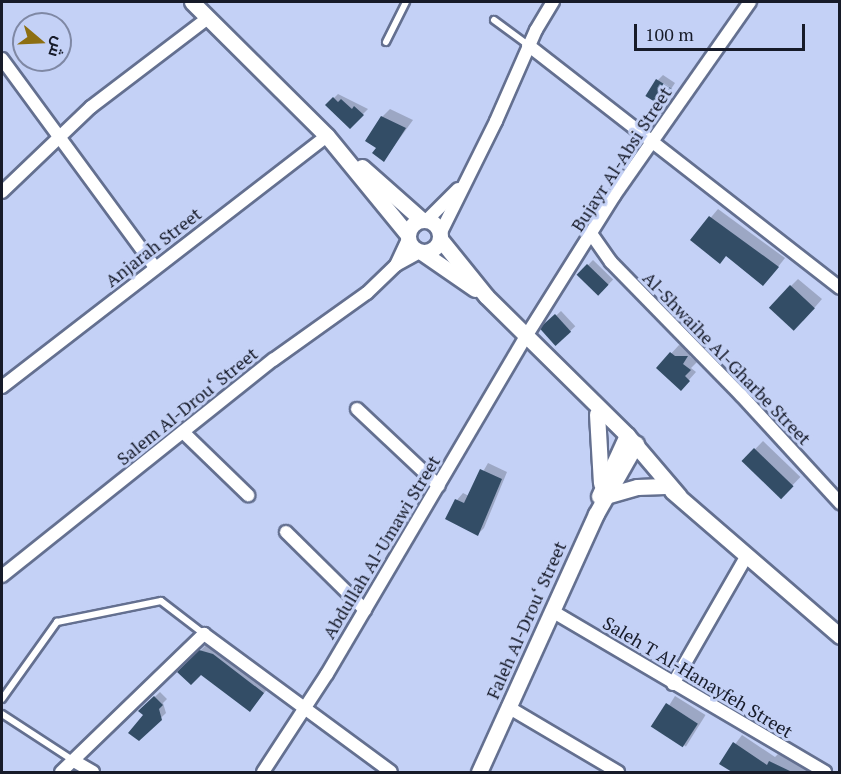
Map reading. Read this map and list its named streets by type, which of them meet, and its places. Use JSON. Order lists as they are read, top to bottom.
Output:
{
  "streets": {
    "street": [
      "Bujayr Al-Absi Street",
      "Anjarah Street",
      "Al-Shwaihe Al-Gharbe Street",
      "Salem Al-Drou‘ Street",
      "Abdullah Al-Umawi Street",
      "Faleh Al-Drou‘ Street",
      "Saleh T Al-Hanayfeh Street"
    ]
  },
  "crossings": [
    ["Bujayr Al-Absi Street", "Al-Shwaihe Al-Gharbe Street"],
    ["Bujayr Al-Absi Street", "Abdullah Al-Umawi Street"],
    ["Faleh Al-Drou‘ Street", "Saleh T Al-Hanayfeh Street"]
  ],
  "scale_bar": "100 m",
  "north": "right"
}
